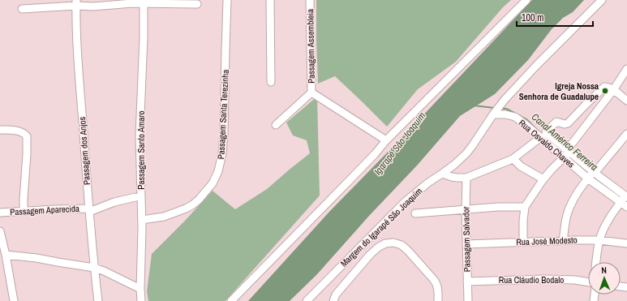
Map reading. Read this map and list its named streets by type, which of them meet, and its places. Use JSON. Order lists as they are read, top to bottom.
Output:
{
  "streets": {
    "street": [
      "Passagem Assembleia",
      "Passagem Santa Terezinha",
      "Rua Osvaldo Chaves",
      "Passagem Santo Amaro",
      "Passagem dos Anjos",
      "Passagem Aparecida",
      "Margem do Igarapé São Joaquim",
      "Passagem Salvador",
      "Rua José Modesto",
      "Rua Cláudio Bodalo"
    ]
  },
  "crossings": [
    ["Passagem Santa Terezinha", "Passagem Santo Amaro"],
    ["Rua Osvaldo Chaves", "Margem do Igarapé São Joaquim"],
    ["Passagem dos Anjos", "Passagem Aparecida"],
    ["Passagem Salvador", "Rua José Modesto"],
    ["Passagem Salvador", "Rua Cláudio Bodalo"]
  ],
  "water": ["Canal Américo Ferreira", "Igarapé São Joaquim"],
  "places": ["Igreja Nossa Senhora de Guadalupe"],
  "scale_bar": "100 m",
  "north": "top"
}
